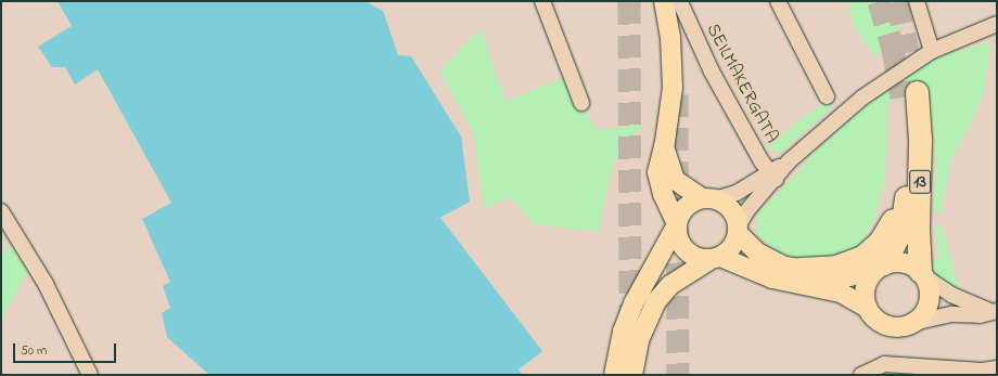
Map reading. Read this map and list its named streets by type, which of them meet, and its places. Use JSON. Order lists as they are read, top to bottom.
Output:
{
  "streets": {
    "highway": ["13"],
    "street": ["SEILMAKERGATA"]
  },
  "scale_bar": "50 m"
}
